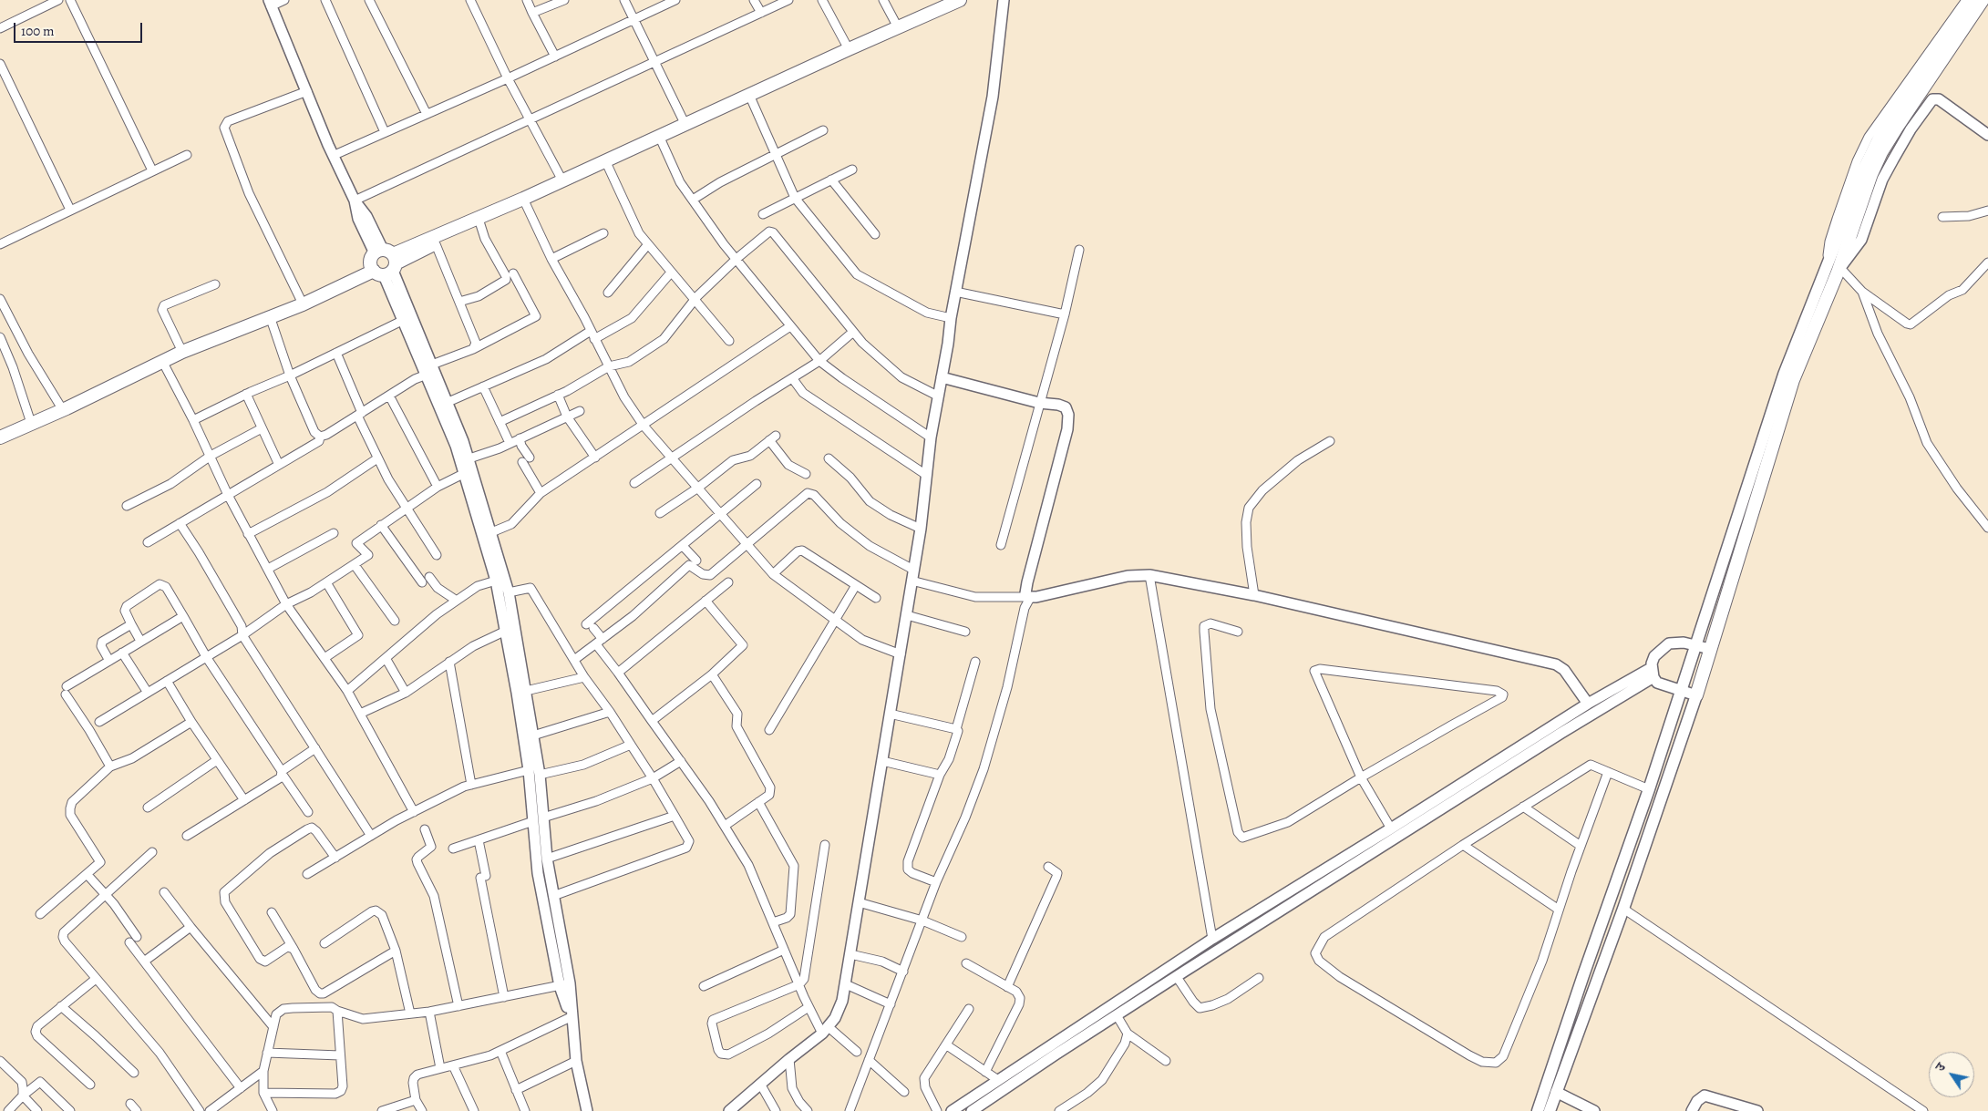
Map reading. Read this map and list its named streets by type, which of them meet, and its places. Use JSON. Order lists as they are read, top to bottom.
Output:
{
  "scale_bar": "100 m",
  "north": "top left"
}
